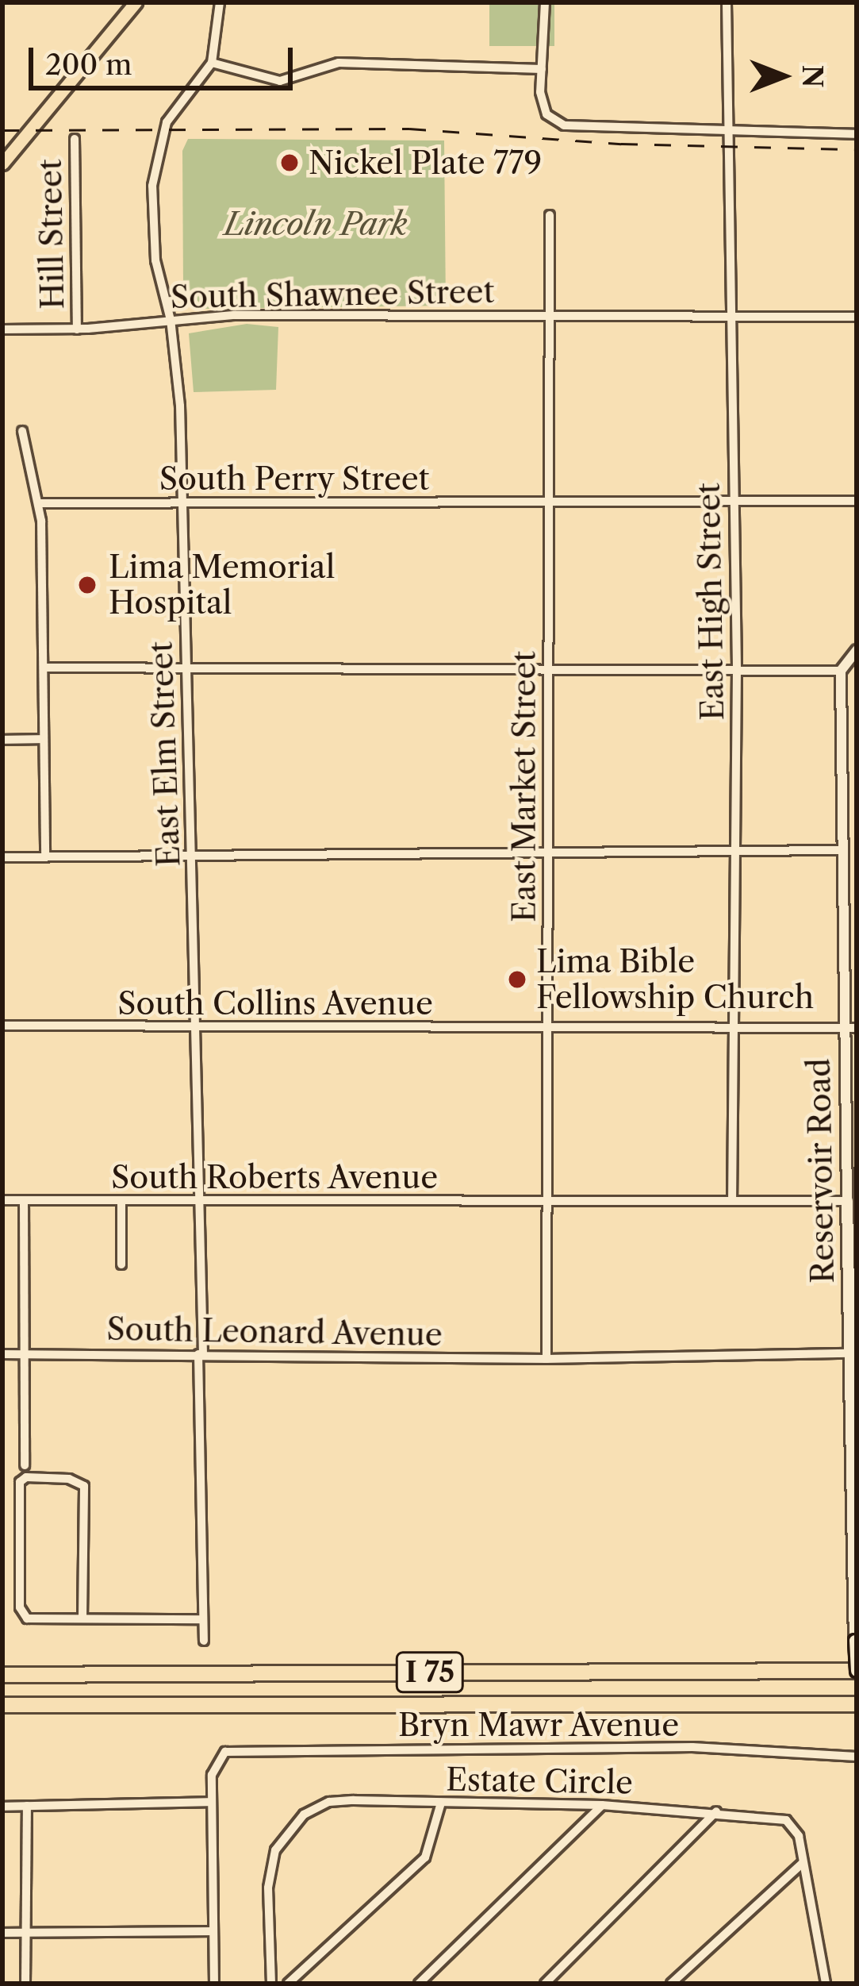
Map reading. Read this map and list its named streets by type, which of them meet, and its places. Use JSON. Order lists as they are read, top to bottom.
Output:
{
  "streets": {
    "highway": ["I 75"],
    "main road": ["Reservoir Road"],
    "street": [
      "Hill Street",
      "South Shawnee Street",
      "South Perry Street",
      "East High Street",
      "East Elm Street",
      "East Market Street",
      "South Collins Avenue",
      "South Roberts Avenue",
      "South Leonard Avenue",
      "Bryn Mawr Avenue",
      "Estate Circle"
    ]
  },
  "crossings": [
    ["Hill Street", "South Shawnee Street"],
    ["South Shawnee Street", "East High Street"],
    ["South Shawnee Street", "East Elm Street"],
    ["South Shawnee Street", "East Market Street"],
    ["South Perry Street", "East High Street"],
    ["South Perry Street", "East Elm Street"],
    ["South Perry Street", "East Market Street"],
    ["East High Street", "South Collins Avenue"],
    ["East High Street", "South Roberts Avenue"],
    ["East Elm Street", "South Collins Avenue"],
    ["East Elm Street", "South Roberts Avenue"],
    ["East Elm Street", "South Leonard Avenue"],
    ["East Market Street", "South Collins Avenue"],
    ["East Market Street", "South Roberts Avenue"],
    ["East Market Street", "South Leonard Avenue"],
    ["South Collins Avenue", "Reservoir Road"],
    ["Reservoir Road", "South Roberts Avenue"],
    ["Reservoir Road", "South Leonard Avenue"],
    ["Reservoir Road", "I 75"]
  ],
  "parks": ["Lincoln Park"],
  "places": ["Nickel Plate 779", "Lima Memorial Hospital", "Lima Bible Fellowship Church"],
  "scale_bar": "200 m",
  "north": "right"
}
